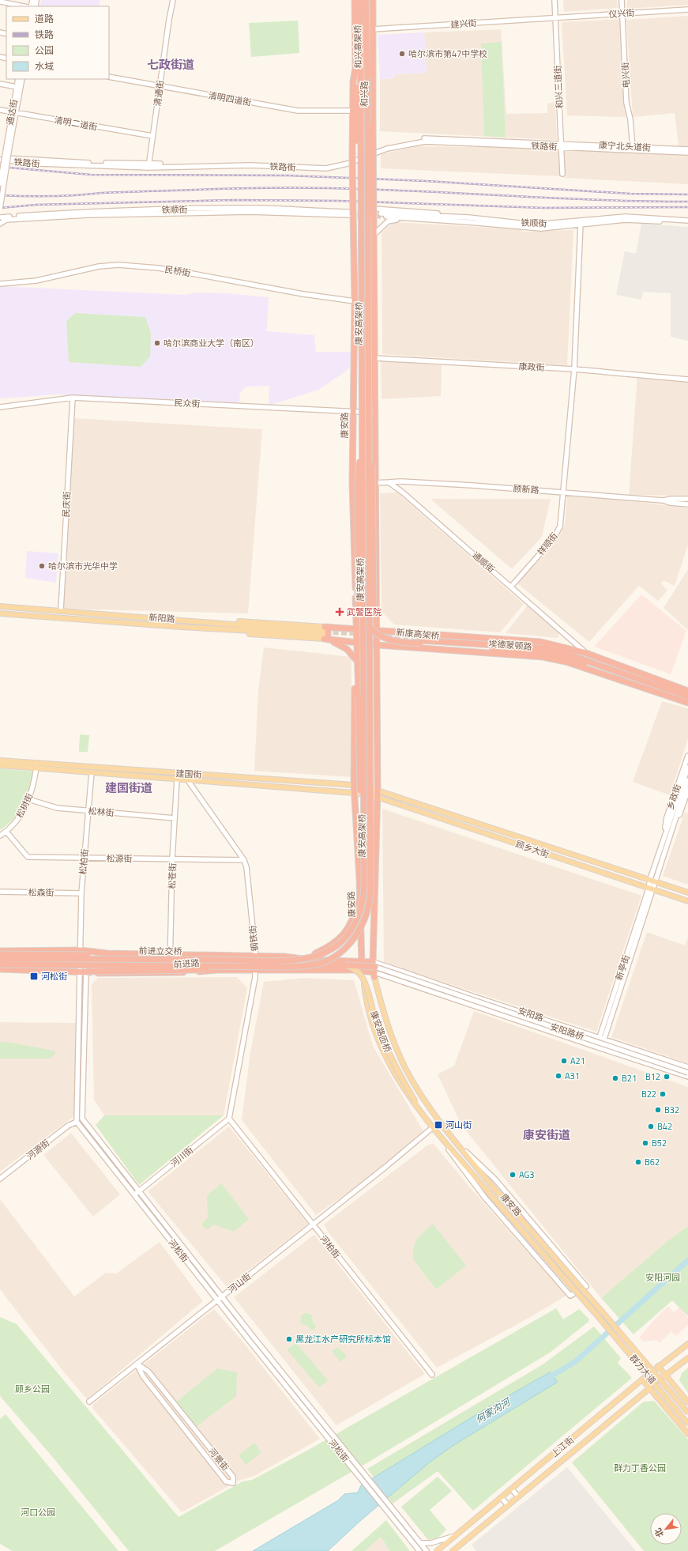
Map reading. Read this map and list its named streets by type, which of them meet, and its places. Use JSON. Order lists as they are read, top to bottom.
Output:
{
  "streets": {
    "highway": [
      "和兴高架桥",
      "和兴路",
      "康安高架桥",
      "康安路",
      "新康高架桥",
      "埃德蒙顿路",
      "前进立交桥",
      "前进路"
    ],
    "main road": [
      "仪兴街",
      "建兴街",
      "电兴街",
      "和兴三道街",
      "清通街",
      "清明四道街",
      "通达街",
      "清明二道街",
      "铁路街",
      "康宁北头道街",
      "铁顺街",
      "民桥街",
      "康政街",
      "民众街",
      "顾新路",
      "民庆街",
      "祥顺街",
      "通顺街",
      "新阳路",
      "建国街",
      "乡政街",
      "松树街",
      "松林街",
      "顾乡大街",
      "松源街",
      "松柏街",
      "松苍街",
      "松森街",
      "钢铁街",
      "新亭街",
      "安阳路",
      "康安路匝桥",
      "安阳路桥",
      "河源街",
      "河川街",
      "河柏街",
      "河松街",
      "河山街",
      "群力大道",
      "上江街",
      "河景街"
    ]
  },
  "crossings": [
    ["仪兴街", "建兴街"],
    ["仪兴街", "电兴街"],
    ["仪兴街", "和兴三道街"],
    ["建兴街", "和兴三道街"],
    ["建兴街", "和兴路"],
    ["和兴高架桥", "康安高架桥"],
    ["电兴街", "康宁北头道街"],
    ["和兴三道街", "铁路街"],
    ["和兴三道街", "康宁北头道街"],
    ["清通街", "清明四道街"],
    ["清通街", "清明二道街"],
    ["清通街", "铁路街"],
    ["和兴路", "清明四道街"],
    ["和兴路", "康安路"],
    ["通达街", "清明二道街"],
    ["铁路街", "康宁北头道街"],
    ["铁顺街", "康安路"],
    ["铁顺街", "祥顺街"],
    ["民桥街", "康安路"],
    ["康安高架桥", "康安路"],
    ["康安高架桥", "新康高架桥"],
    ["康安高架桥", "前进立交桥"],
    ["康政街", "祥顺街"],
    ["民众街", "康安路"],
    ["民众街", "民庆街"],
    ["康安路", "埃德蒙顿路"],
    ["康安路", "建国街"],
    ["康安路", "顾乡大街"],
    ["康安路", "前进路"],
    ["康安路", "安阳路"],
    ["康安路", "康安路匝桥"],
    ["康安路", "安阳路桥"],
    ["康安路", "河山街"],
    ["康安路", "群力大道"],
    ["顾新路", "祥顺街"],
    ["顾新路", "通顺街"],
    ["民庆街", "新阳路"],
    ["祥顺街", "通顺街"],
    ["通顺街", "埃德蒙顿路"],
    ["新阳路", "埃德蒙顿路"],
    ["新康高架桥", "埃德蒙顿路"],
    ["建国街", "松树街"],
    ["建国街", "顾乡大街"],
    ["建国街", "松柏街"],
    ["建国街", "松苍街"],
    ["建国街", "钢铁街"],
    ["乡政街", "顾乡大街"],
    ["乡政街", "新亭街"],
    ["松树街", "松林街"],
    ["松树街", "松源街"],
    ["松林街", "松柏街"],
    ["松林街", "松苍街"],
    ["顾乡大街", "新亭街"],
    ["松源街", "松柏街"],
    ["松源街", "松苍街"],
    ["松源街", "钢铁街"],
    ["松柏街", "松森街"],
    ["松柏街", "前进路"],
    ["松苍街", "前进路"],
    ["钢铁街", "前进路"],
    ["钢铁街", "河川街"],
    ["钢铁街", "河柏街"],
    ["前进路", "安阳路"],
    ["前进路", "安阳路桥"],
    ["前进路", "河松街"],
    ["新亭街", "安阳路"],
    ["安阳路", "安阳路桥"],
    ["河源街", "河松街"],
    ["河川街", "河柏街"],
    ["河川街", "河松街"],
    ["河柏街", "河山街"],
    ["河松街", "河山街"],
    ["河山街", "河景街"]
  ],
  "districts": ["七政街道", "建国街道", "康安街道"],
  "water": ["何家沟河"],
  "parks": [
    "安阳河园",
    "顾乡公园",
    "群力丁香公园",
    "河口公园"
  ],
  "places": {
    "other": [
      "哈尔滨市第47中学校",
      "哈尔滨商业大学（南区）",
      "哈尔滨市光华中学",
      "A21",
      "A31",
      "B12",
      "B21",
      "B22",
      "B32",
      "B42",
      "B52",
      "B62",
      "AG3",
      "黑龙江水产研究所标本馆"
    ],
    "health": ["武警医院"],
    "transit": ["河松街", "河山街"]
  },
  "legend": [
    "道路",
    "铁路",
    "公园",
    "水域"
  ],
  "north": "bottom left"
}
